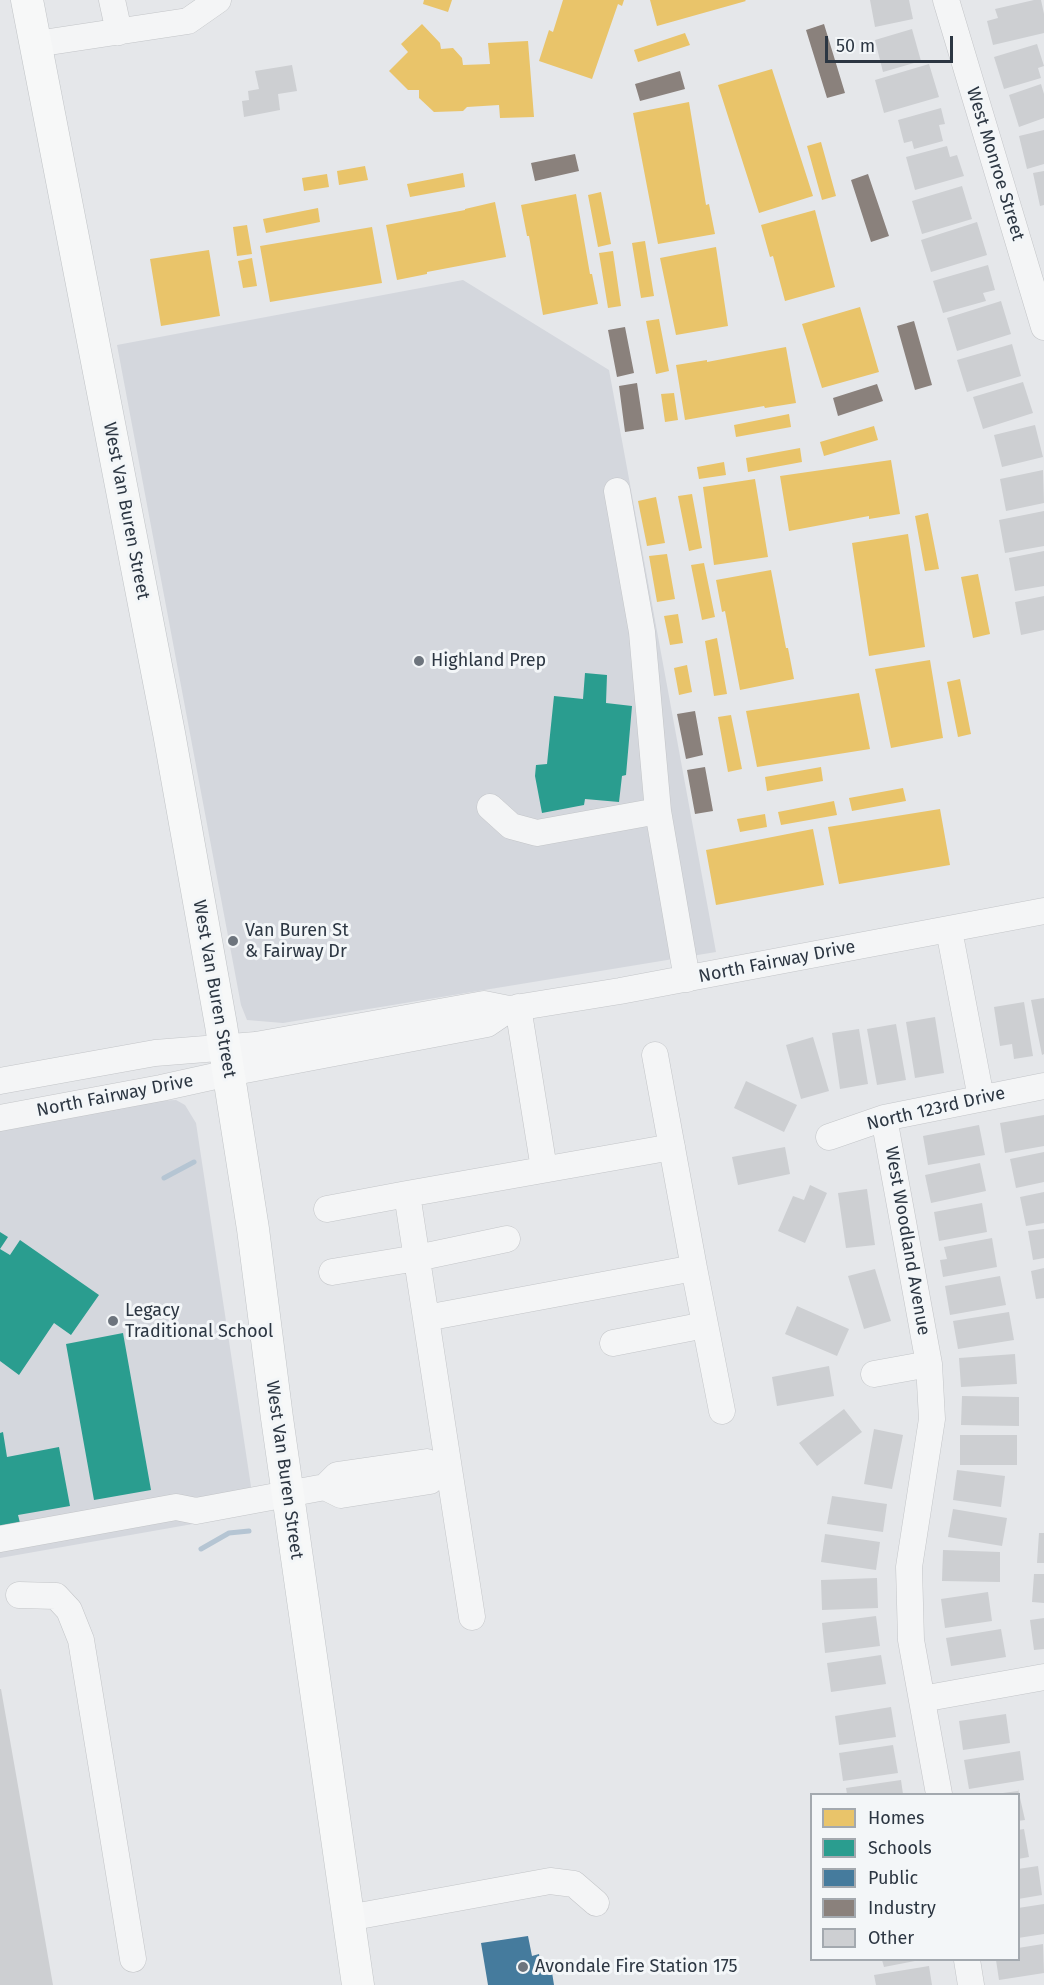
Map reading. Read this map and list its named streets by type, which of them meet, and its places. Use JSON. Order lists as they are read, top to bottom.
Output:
{
  "streets": {
    "main road": ["West Van Buren Street"],
    "street": [
      "West Monroe Street",
      "North Fairway Drive",
      "North 123rd Drive",
      "West Woodland Avenue"
    ]
  },
  "crossings": [
    ["West Van Buren Street", "North Fairway Drive"],
    ["North 123rd Drive", "West Woodland Avenue"]
  ],
  "places": [
    "Highland Prep",
    "Van Buren St & Fairway Dr",
    "Legacy Traditional School",
    "Avondale Fire Station 175"
  ],
  "legend": [
    "Homes",
    "Schools",
    "Public",
    "Industry",
    "Other"
  ],
  "scale_bar": "50 m"
}
